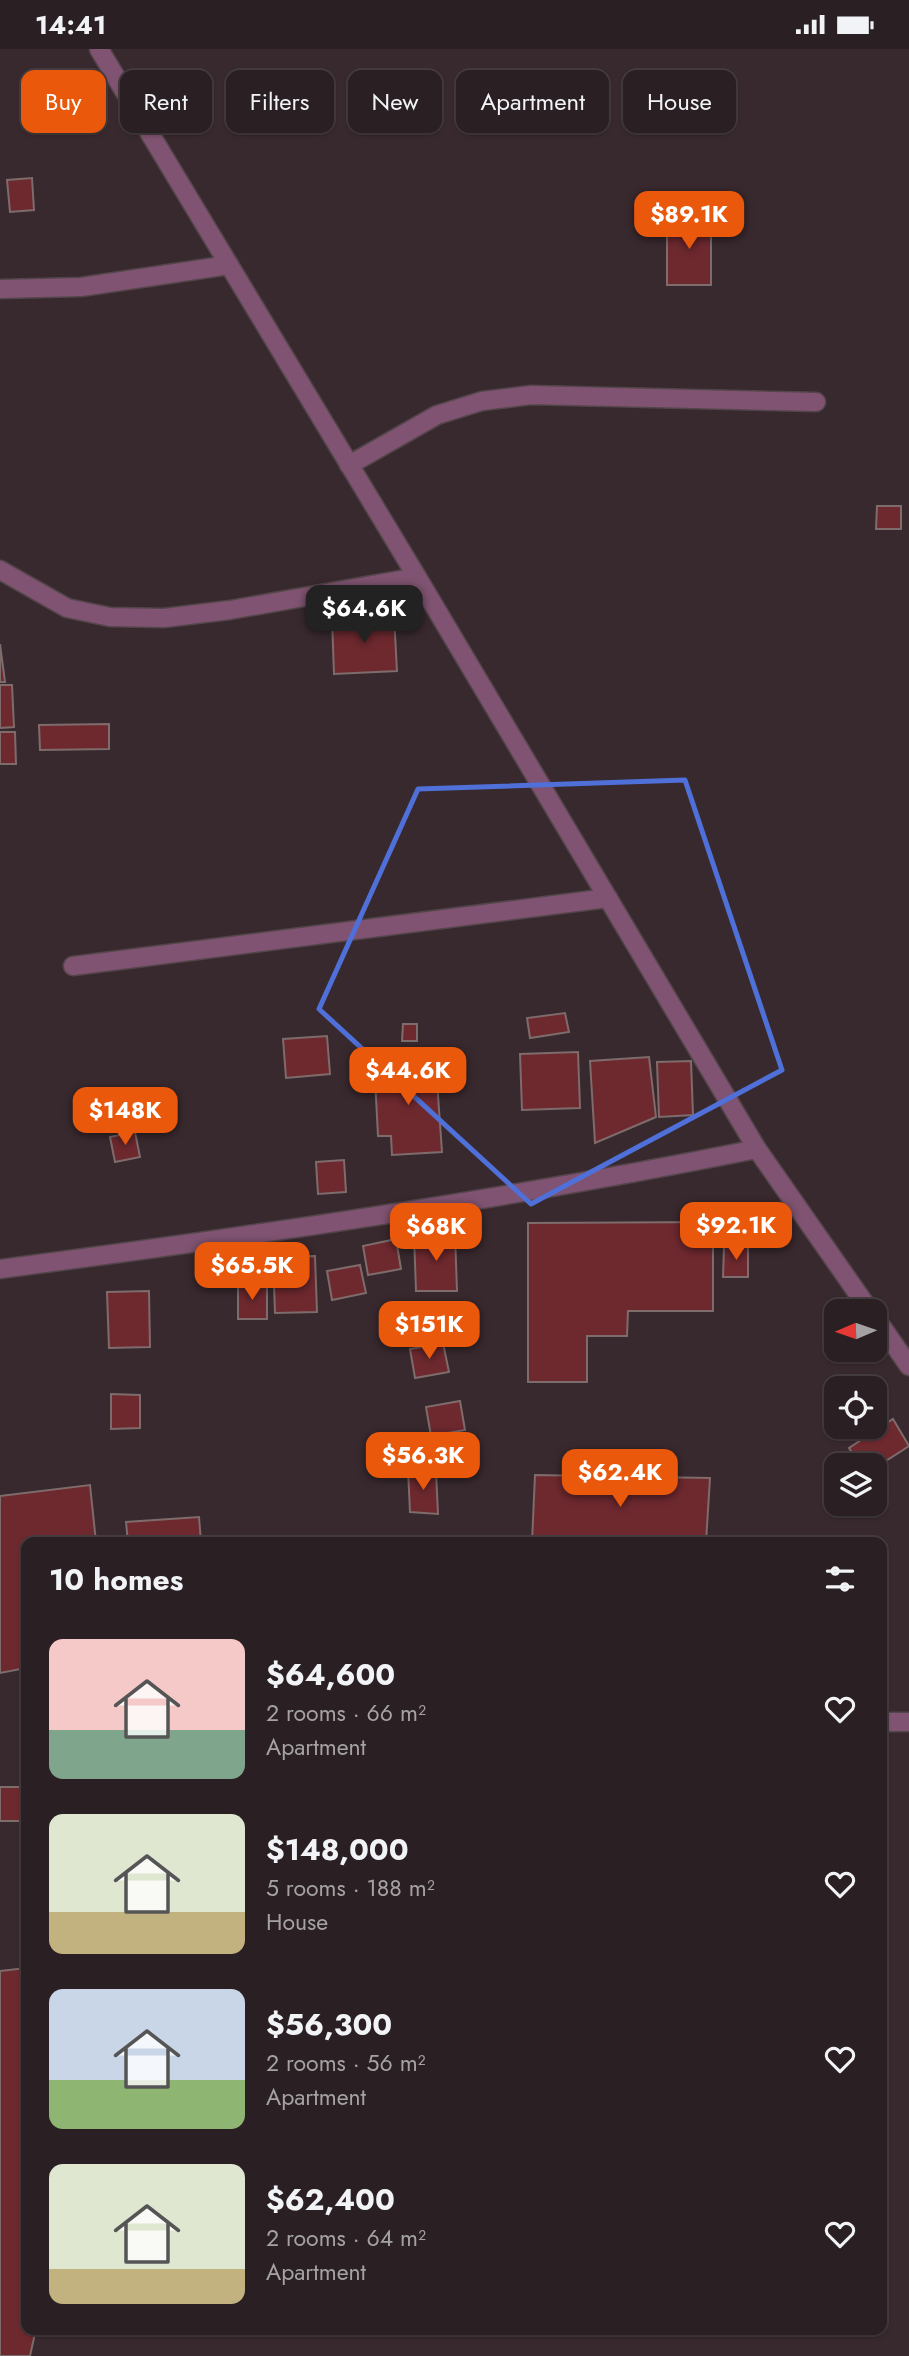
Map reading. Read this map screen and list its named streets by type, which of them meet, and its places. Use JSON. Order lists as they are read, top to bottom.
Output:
{
  "north": "left",
  "page": {
    "status": "14:41",
    "chip": [
      "Buy",
      "Rent",
      "Filters",
      "New",
      "Apartment",
      "House"
    ],
    "price": [
      "$89.1K",
      "$64.6K",
      "$44.6K",
      "$148K",
      "$92.1K",
      "$68K",
      "$65.5K",
      "$151K",
      "$56.3K",
      "$62.4K"
    ],
    "heading": "10 homes",
    "list": [
      {
        "name": "$64,600",
        "note": "2 rooms · 66 m² · Apartment"
      },
      {
        "name": "$148,000",
        "note": "5 rooms · 188 m² · House"
      },
      {
        "name": "$56,300",
        "note": "2 rooms · 56 m² · Apartment"
      },
      {
        "name": "$62,400",
        "note": "2 rooms · 64 m² · Apartment"
      }
    ]
  }
}
